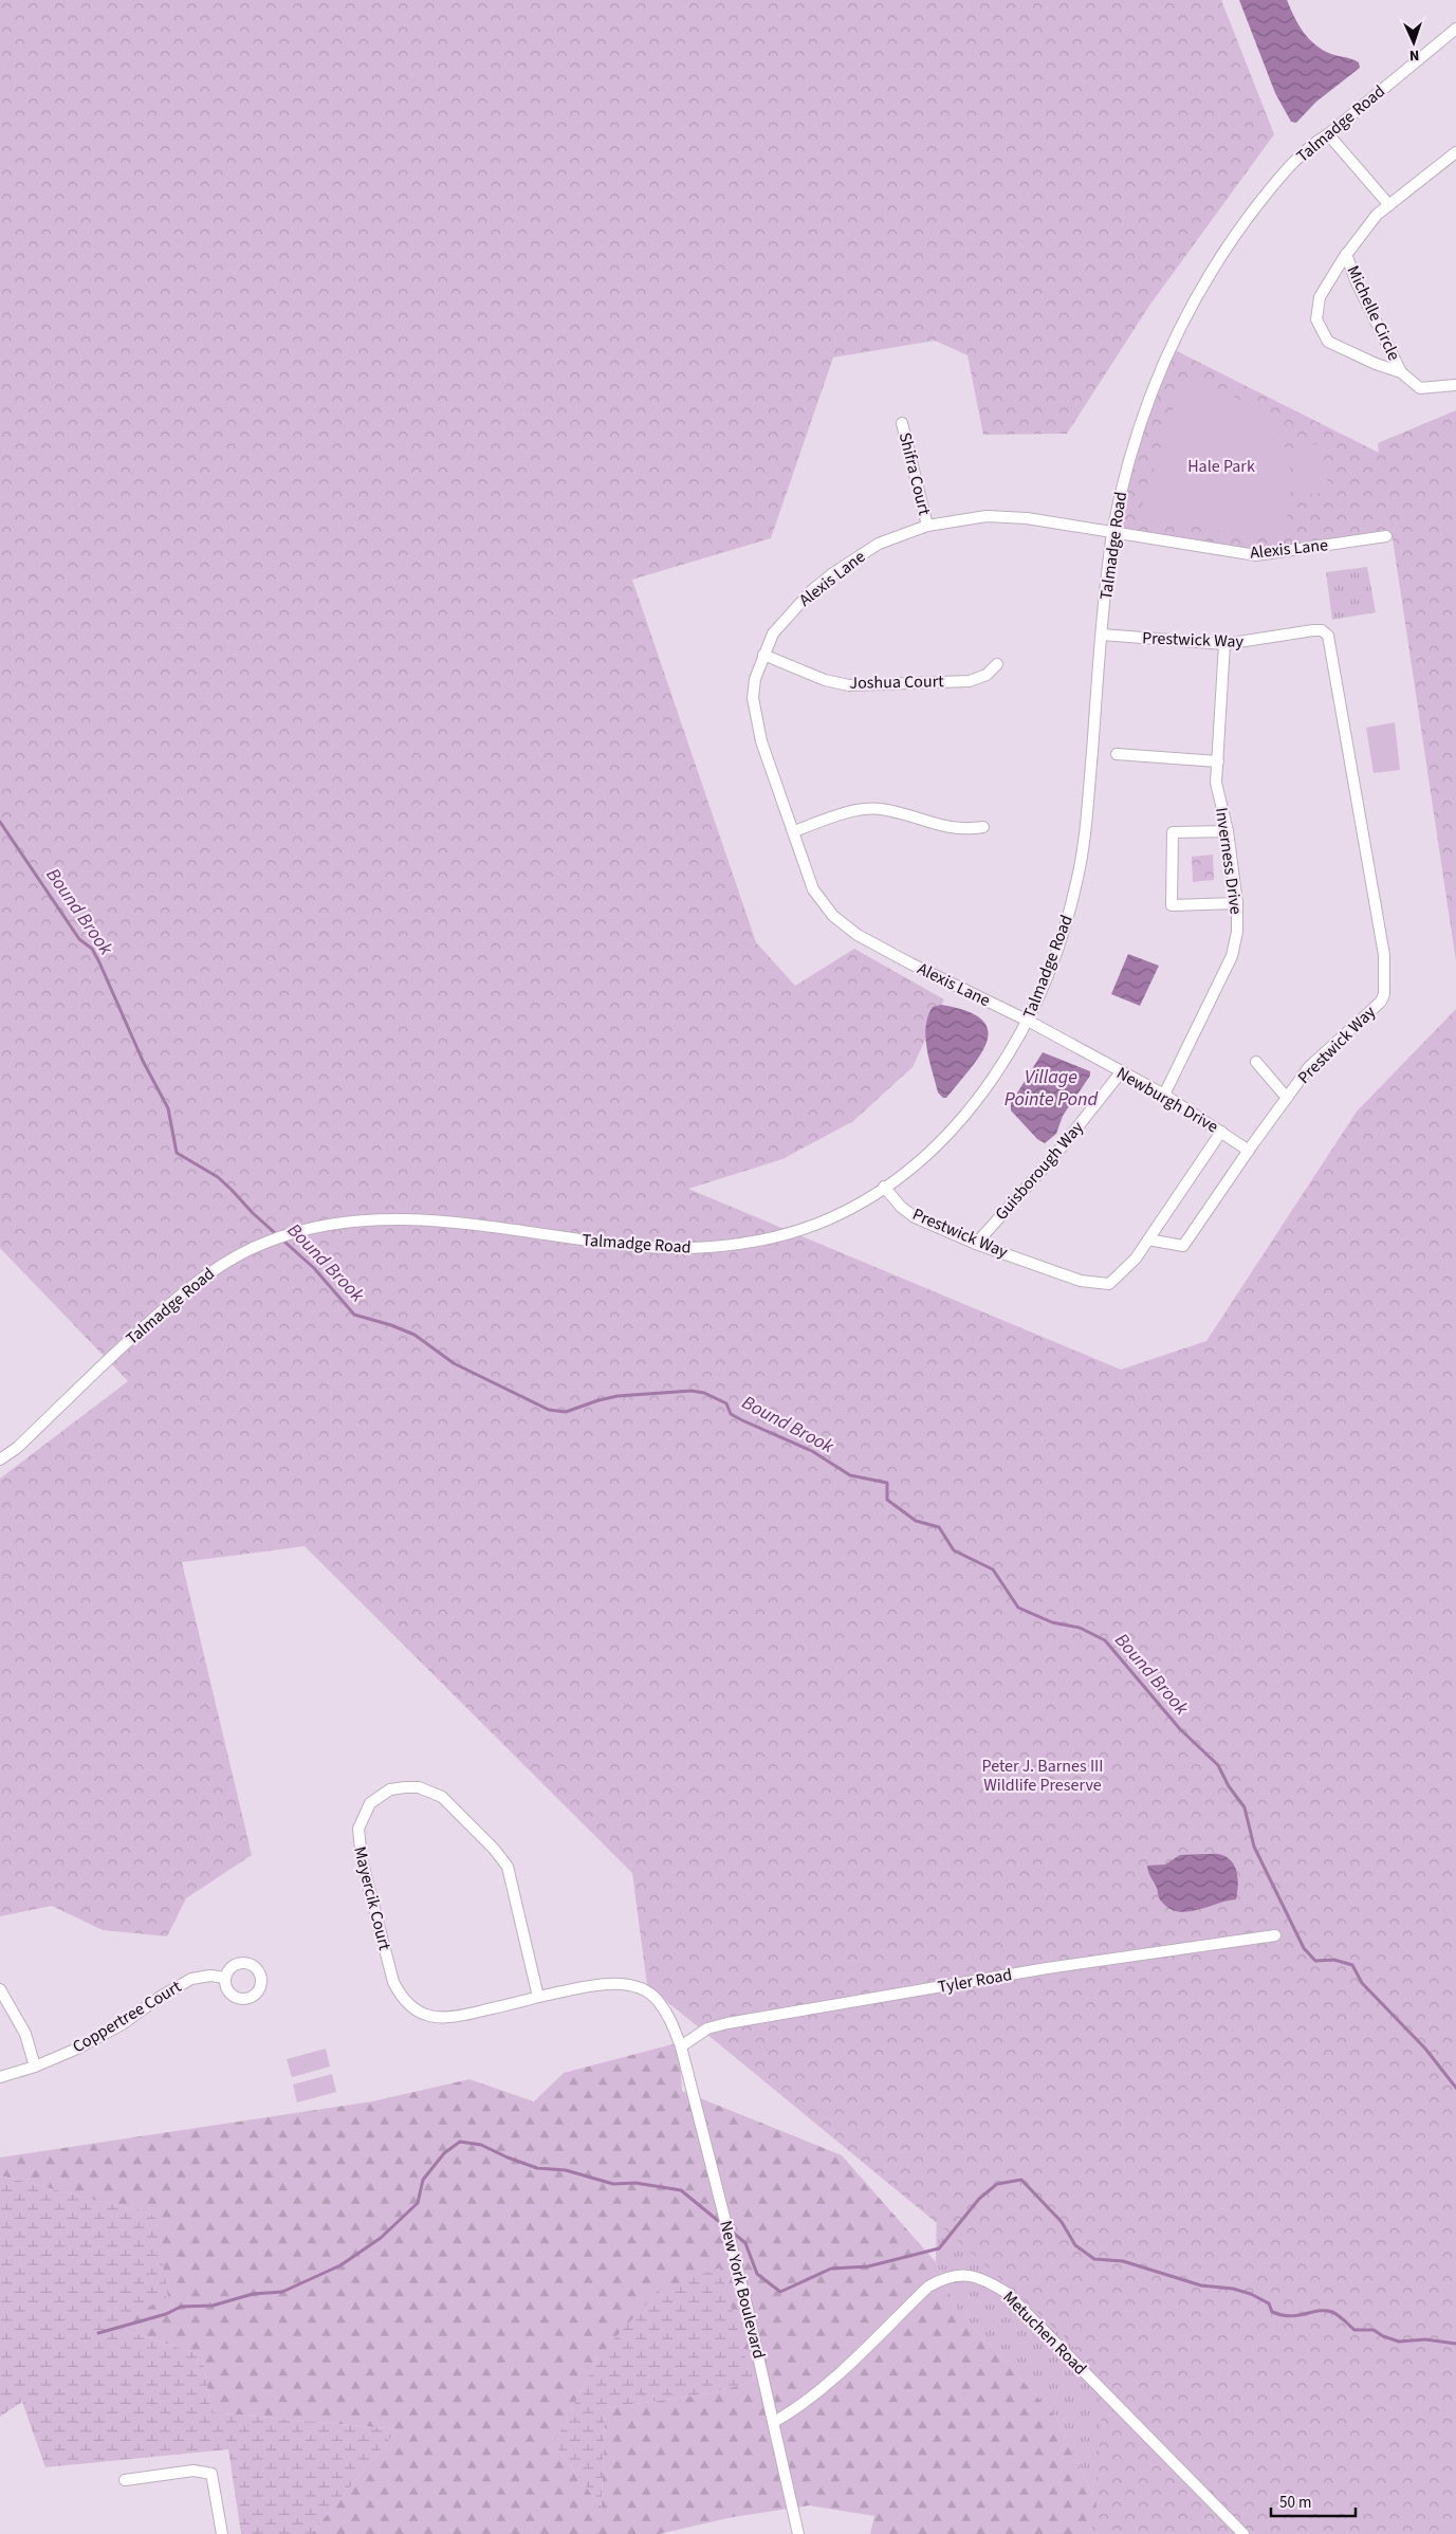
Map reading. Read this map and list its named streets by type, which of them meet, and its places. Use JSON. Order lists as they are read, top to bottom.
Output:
{
  "streets": {
    "street": [
      "Talmadge Road",
      "Michelle Circle",
      "Shifra Court",
      "Alexis Lane",
      "Prestwick Way",
      "Joshua Court",
      "Inverness Drive",
      "Newburgh Drive",
      "Guisborough Way",
      "Mayercik Court",
      "Tyler Road",
      "Coppertree Court",
      "New York Boulevard",
      "Metuchen Road"
    ]
  },
  "crossings": [
    ["Talmadge Road", "Alexis Lane"],
    ["Talmadge Road", "Prestwick Way"],
    ["Talmadge Road", "Newburgh Drive"],
    ["Shifra Court", "Alexis Lane"],
    ["Alexis Lane", "Joshua Court"],
    ["Alexis Lane", "Newburgh Drive"],
    ["Prestwick Way", "Inverness Drive"],
    ["Prestwick Way", "Newburgh Drive"],
    ["Prestwick Way", "Guisborough Way"],
    ["Inverness Drive", "Newburgh Drive"],
    ["Newburgh Drive", "Guisborough Way"],
    ["Mayercik Court", "Tyler Road"],
    ["Mayercik Court", "New York Boulevard"],
    ["Tyler Road", "New York Boulevard"],
    ["New York Boulevard", "Metuchen Road"]
  ],
  "water": ["Bound Brook", "Village Pointe Pond"],
  "parks": ["Hale Park", "Peter J. Barnes III Wildlife Preserve"],
  "scale_bar": "50 m",
  "north": "bottom"
}
